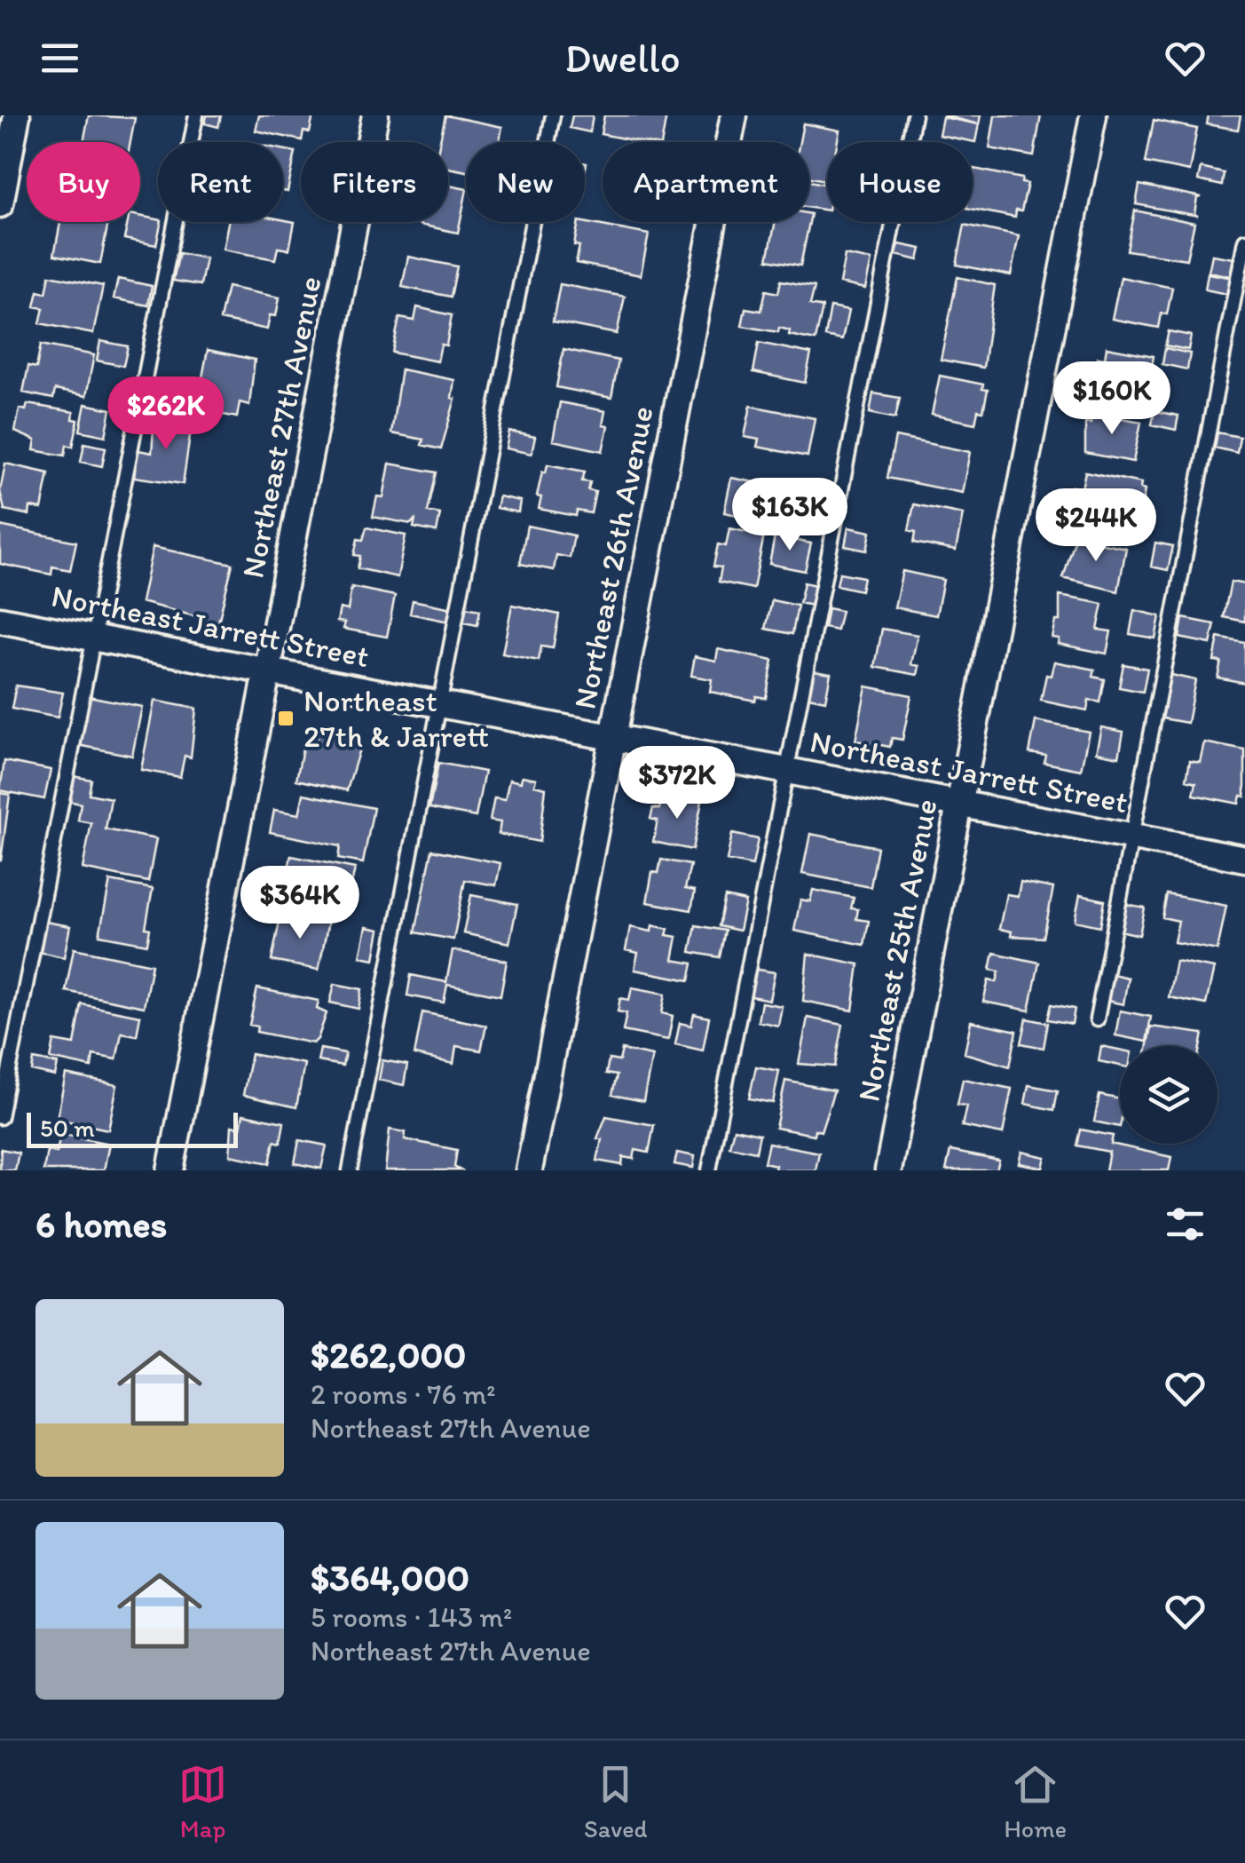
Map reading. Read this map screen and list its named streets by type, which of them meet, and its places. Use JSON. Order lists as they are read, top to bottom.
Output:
{
  "streets": {
    "street": [
      "Northeast 27th Avenue",
      "Northeast 26th Avenue",
      "Northeast Jarrett Street",
      "Northeast 25th Avenue"
    ]
  },
  "crossings": [
    ["Northeast 27th Avenue", "Northeast Jarrett Street"],
    ["Northeast 26th Avenue", "Northeast Jarrett Street"],
    ["Northeast Jarrett Street", "Northeast 25th Avenue"]
  ],
  "places": {
    "transit": ["Northeast 27th & Jarrett"]
  },
  "scale_bar": "50 m",
  "page": {
    "header": "Dwello",
    "chip": [
      "Buy",
      "Rent",
      "Filters",
      "New",
      "Apartment",
      "House"
    ],
    "price": [
      "$160K",
      "$262K",
      "$163K",
      "$244K",
      "$372K",
      "$364K"
    ],
    "scale": "50 m",
    "heading": "6 homes",
    "list": [
      {
        "name": "$262,000",
        "note": "2 rooms · 76 m² · Northeast 27th Avenue"
      },
      {
        "name": "$364,000",
        "note": "5 rooms · 143 m² · Northeast 27th Avenue"
      }
    ],
    "tabs": ["Map", "Saved", "Home"]
  }
}
